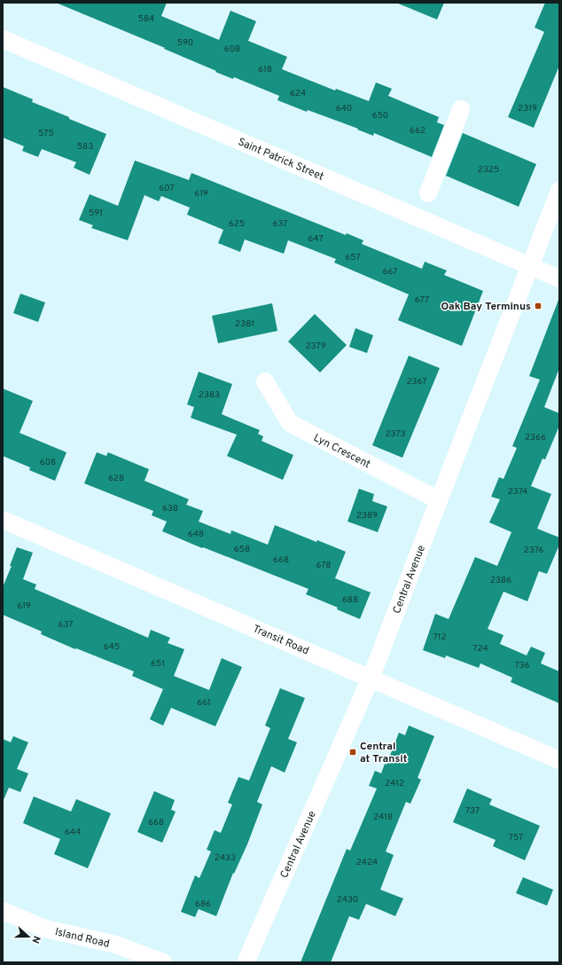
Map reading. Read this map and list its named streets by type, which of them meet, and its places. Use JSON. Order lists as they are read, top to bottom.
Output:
{
  "streets": {
    "street": [
      "Saint Patrick Street",
      "Lyn Crescent",
      "Central Avenue",
      "Transit Road",
      "Island Road"
    ]
  },
  "crossings": [
    ["Saint Patrick Street", "Central Avenue"],
    ["Lyn Crescent", "Central Avenue"],
    ["Central Avenue", "Transit Road"]
  ],
  "places": {
    "transit": ["Oak Bay Terminus", "Central at Transit"]
  },
  "house_numbers": [
    "584",
    "590",
    "608",
    "618",
    "624",
    "640",
    "2319",
    "650",
    "662",
    "575",
    "583",
    "2325",
    "607",
    "619",
    "591",
    "625",
    "637",
    "647",
    "657",
    "667",
    "677",
    "2381",
    "2379",
    "2367",
    "2383",
    "2373",
    "2366",
    "608",
    "628",
    "2374",
    "638",
    "2389",
    "648",
    "658",
    "2376",
    "668",
    "678",
    "2386",
    "688",
    "619",
    "637",
    "712",
    "645",
    "724",
    "651",
    "736",
    "661",
    "2412",
    "737",
    "2418",
    "668",
    "644",
    "757",
    "2433",
    "2424",
    "2430",
    "686"
  ],
  "north": "right"
}
